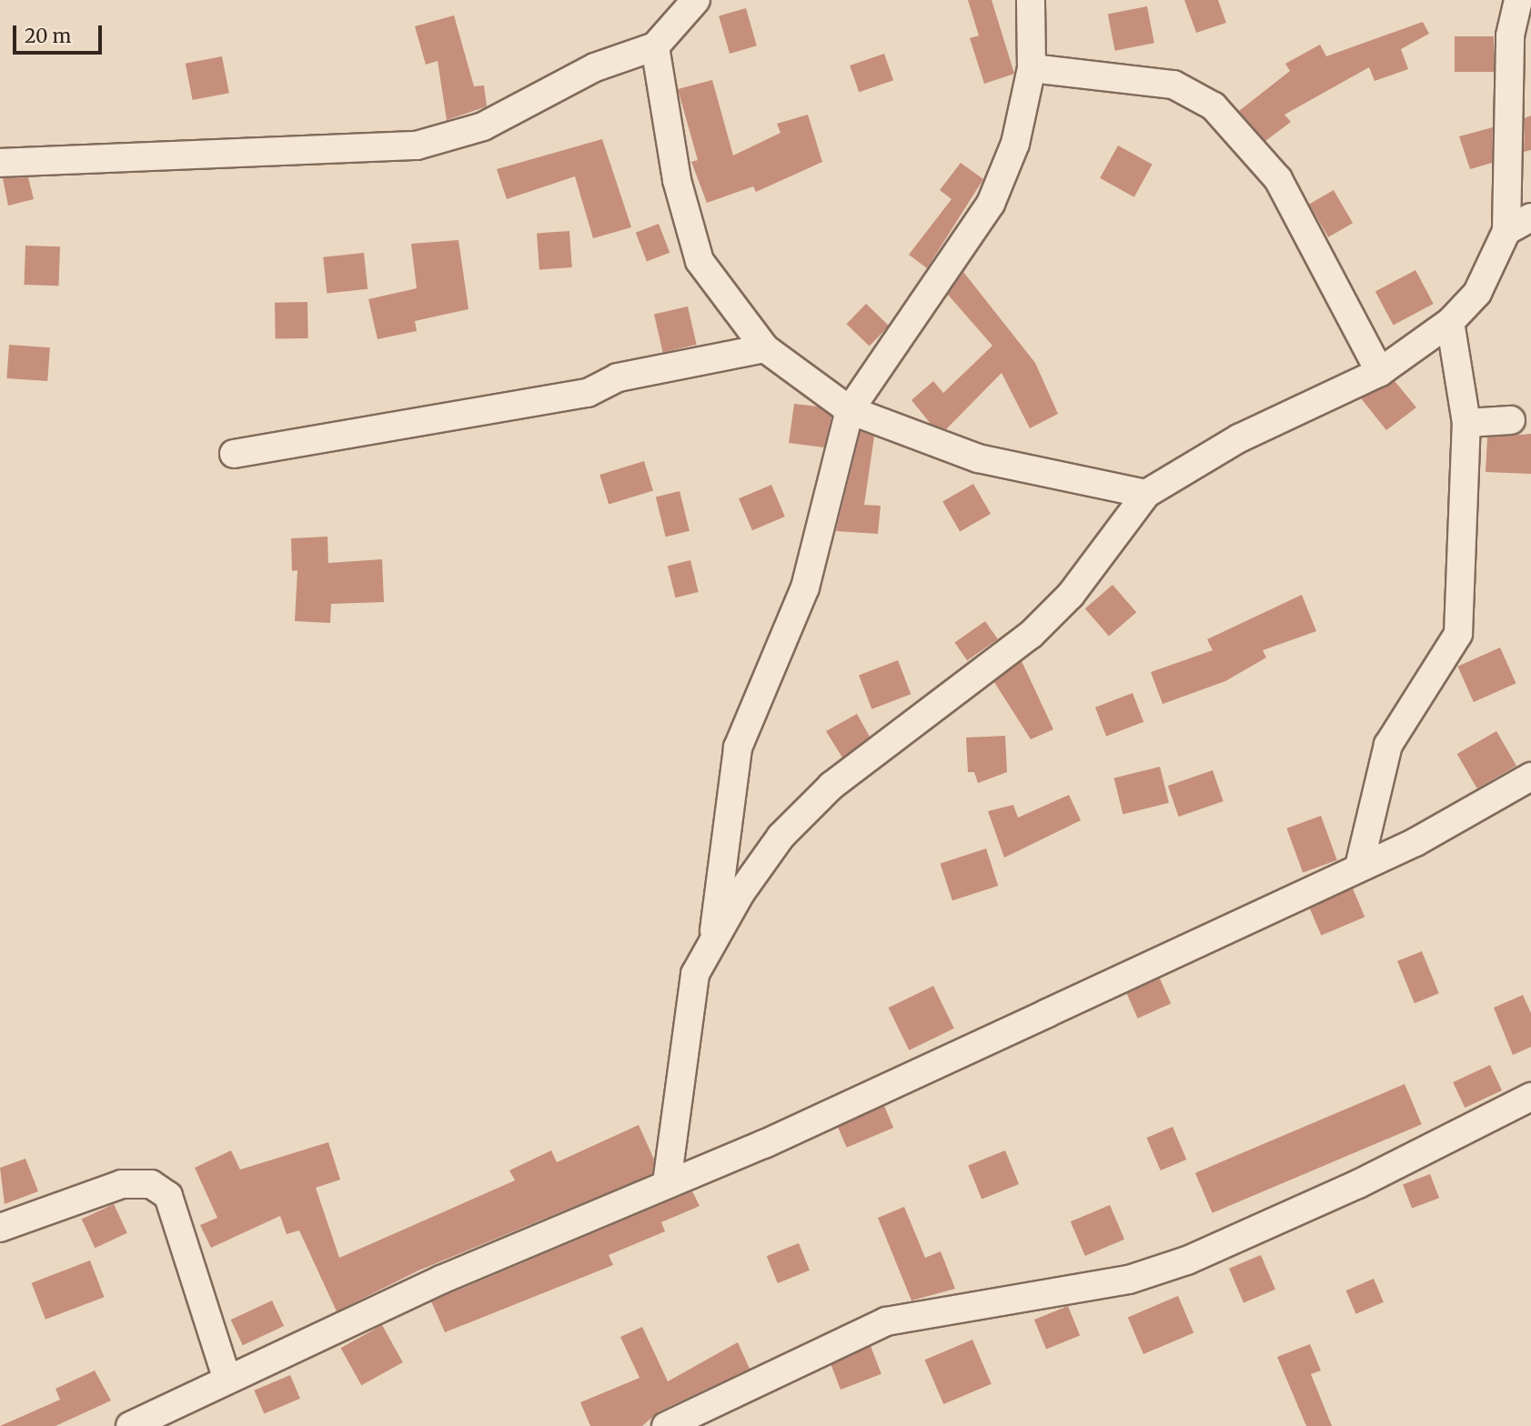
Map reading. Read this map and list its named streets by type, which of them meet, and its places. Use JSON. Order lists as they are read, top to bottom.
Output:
{
  "scale_bar": "20 m"
}
